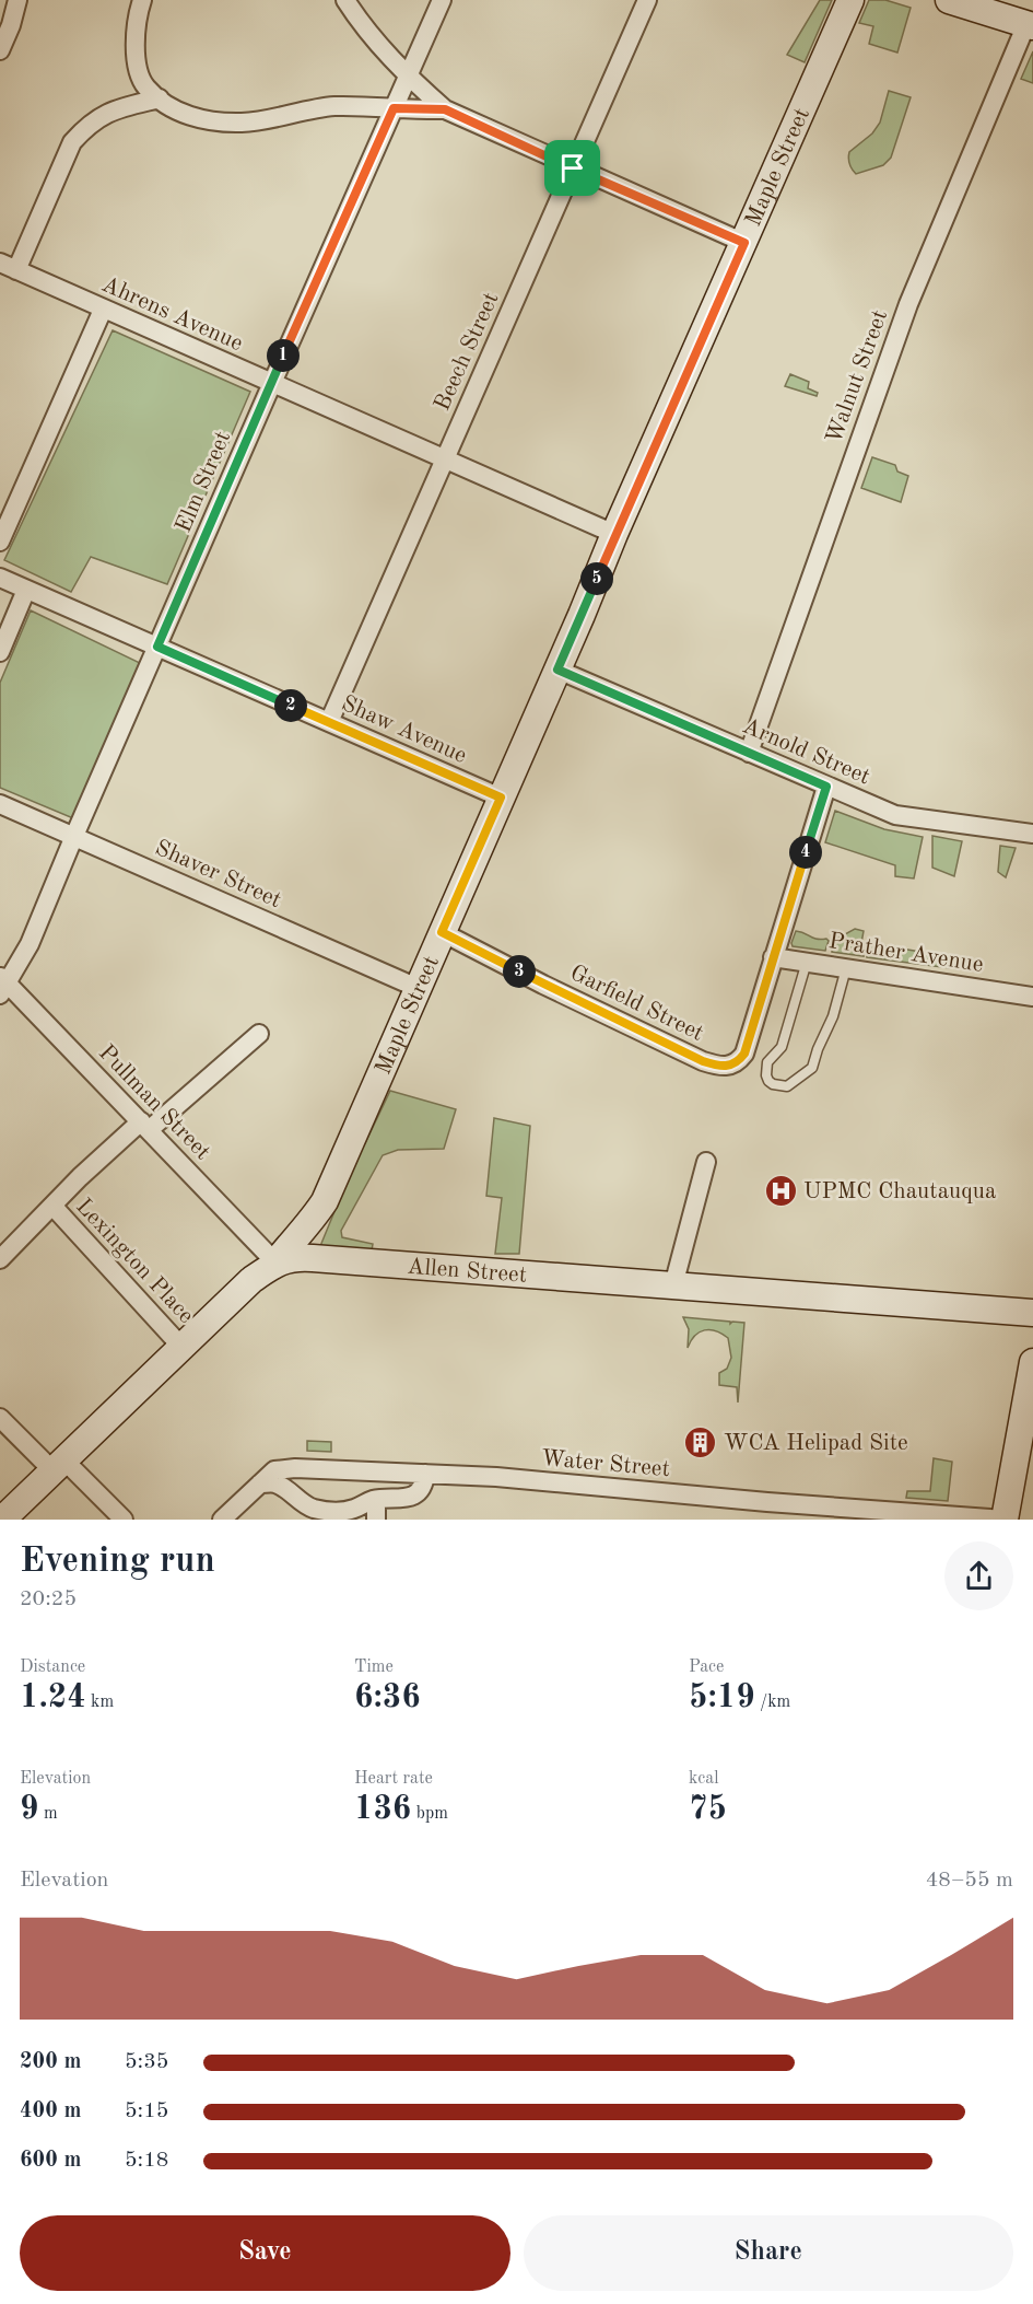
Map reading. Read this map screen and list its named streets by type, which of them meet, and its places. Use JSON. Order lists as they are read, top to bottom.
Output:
{
  "streets": {
    "street": [
      "Maple Street",
      "Ahrens Avenue",
      "Beech Street",
      "Walnut Street",
      "Elm Street",
      "Shaw Avenue",
      "Arnold Street",
      "Shaver Street",
      "Prather Avenue",
      "Garfield Street",
      "Pullman Street",
      "Lexington Place",
      "Allen Street",
      "Water Street"
    ]
  },
  "crossings": [
    ["Maple Street", "Ahrens Avenue"],
    ["Maple Street", "Shaw Avenue"],
    ["Maple Street", "Arnold Street"],
    ["Maple Street", "Shaver Street"],
    ["Maple Street", "Garfield Street"],
    ["Maple Street", "Pullman Street"],
    ["Maple Street", "Allen Street"],
    ["Ahrens Avenue", "Beech Street"],
    ["Ahrens Avenue", "Elm Street"],
    ["Beech Street", "Shaw Avenue"],
    ["Walnut Street", "Arnold Street"],
    ["Elm Street", "Shaw Avenue"],
    ["Elm Street", "Shaver Street"],
    ["Elm Street", "Pullman Street"],
    ["Prather Avenue", "Garfield Street"],
    ["Pullman Street", "Allen Street"],
    ["Lexington Place", "Allen Street"]
  ],
  "places": {
    "hospital": ["UPMC Chautauqua"],
    "building": ["WCA Helipad Site"]
  },
  "page": {
    "pins": [
      "1",
      "5",
      "2",
      "4",
      "3"
    ],
    "heading": ["Evening run", "20:25"],
    "stats": [
      ["Distance", "1.24 km"],
      ["Time", "6:36"],
      ["Pace", "5:19 /km"],
      ["Elevation", "9 m"],
      ["Heart rate", "136 bpm"],
      ["kcal", "75"]
    ],
    "chart": ["Elevation", "48–55 m"],
    "list": [
      {
        "name": "200 m",
        "note": "5:35"
      },
      {
        "name": "400 m",
        "note": "5:15"
      },
      {
        "name": "600 m",
        "note": "5:18"
      }
    ],
    "buttons": ["Save", "Share"]
  }
}
